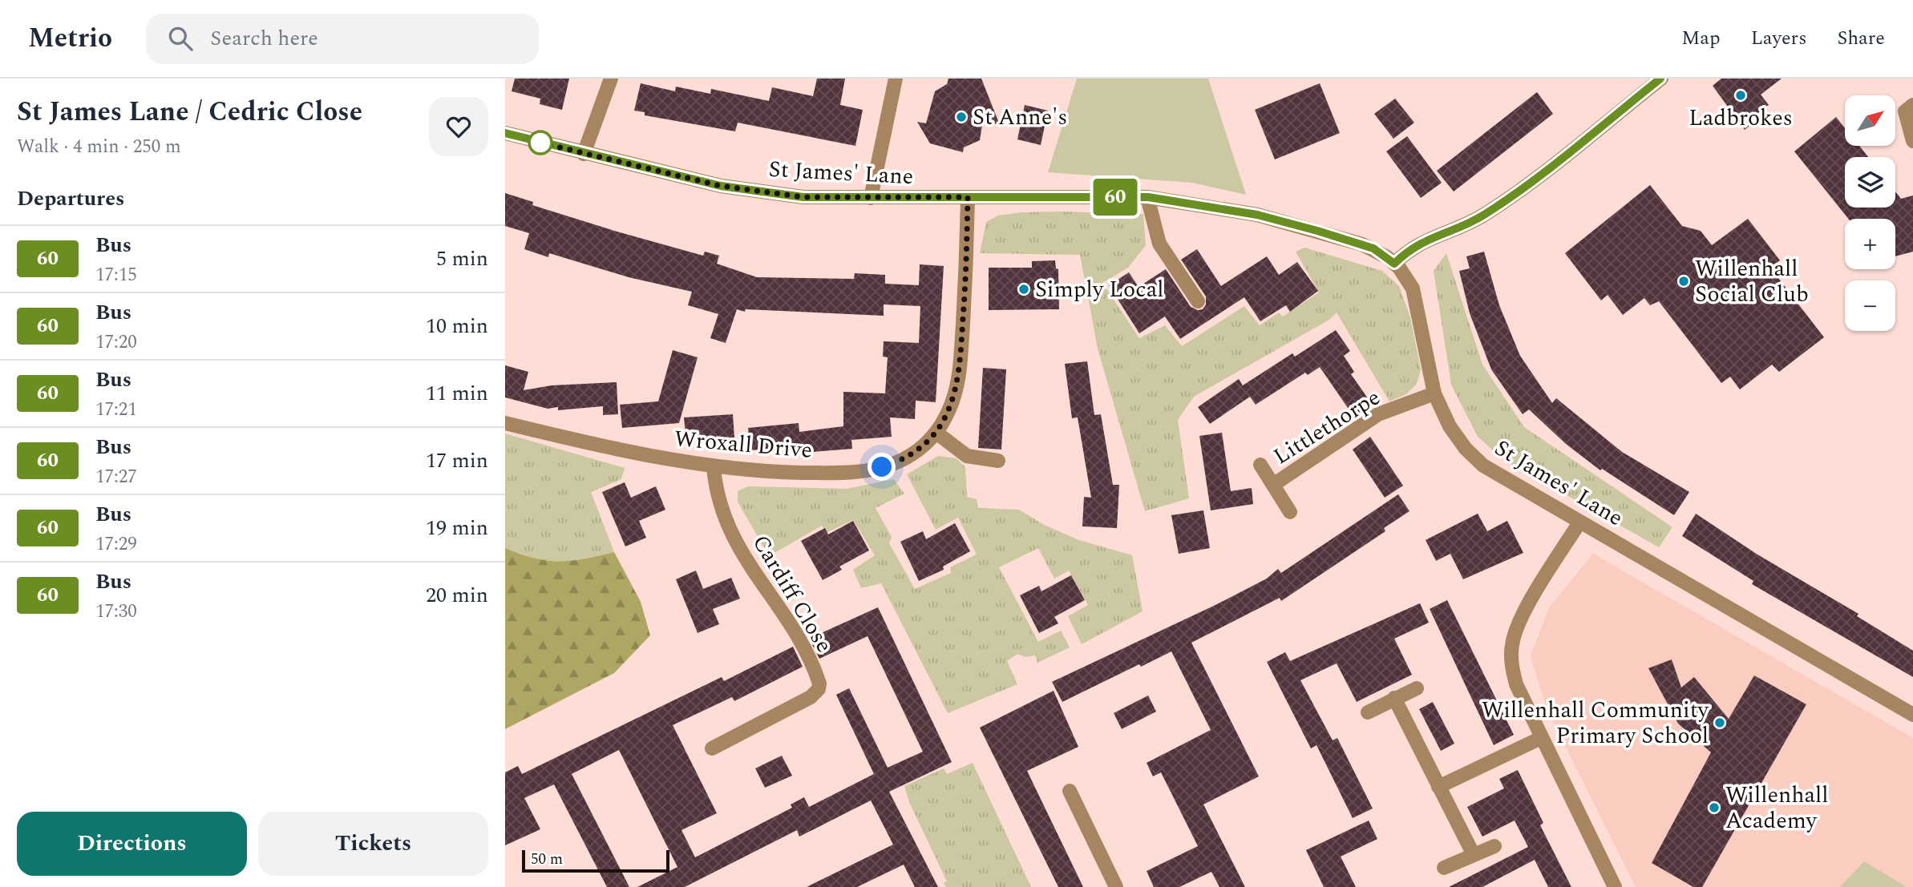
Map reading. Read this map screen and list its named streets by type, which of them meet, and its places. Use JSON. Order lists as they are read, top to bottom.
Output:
{
  "streets": {
    "street": [
      "St James' Lane",
      "Littlethorpe",
      "Wroxall Drive",
      "Cardiff Close"
    ]
  },
  "crossings": [
    ["St James' Lane", "Littlethorpe"],
    ["St James' Lane", "Wroxall Drive"],
    ["Wroxall Drive", "Cardiff Close"]
  ],
  "places": [
    "Ladbrokes",
    "St Anne's",
    "Willenhall Social Club",
    "Simply Local",
    "Willenhall Community Primary School",
    "Willenhall Academy"
  ],
  "lines": ["bus line 60"],
  "scale_bar": "50 m",
  "north": "top right",
  "page": {
    "header": "Metrio",
    "search": "Search here",
    "nav": ["Map", "Layers", "Share"],
    "heading": [
      ["St James Lane / Cedric Close", "Walk · 4 min · 250 m"],
      "Departures"
    ],
    "on_map": "60",
    "map_buttons": ["+", "−"],
    "list": [
      {
        "mark": "60",
        "name": "Bus",
        "note": "17:15",
        "value": "5 min"
      },
      {
        "mark": "60",
        "name": "Bus",
        "note": "17:20",
        "value": "10 min"
      },
      {
        "mark": "60",
        "name": "Bus",
        "note": "17:21",
        "value": "11 min"
      },
      {
        "mark": "60",
        "name": "Bus",
        "note": "17:27",
        "value": "17 min"
      },
      {
        "mark": "60",
        "name": "Bus",
        "note": "17:29",
        "value": "19 min"
      },
      {
        "mark": "60",
        "name": "Bus",
        "note": "17:30",
        "value": "20 min"
      }
    ],
    "buttons": ["Directions", "Tickets"],
    "scale": "50 m"
  }
}
